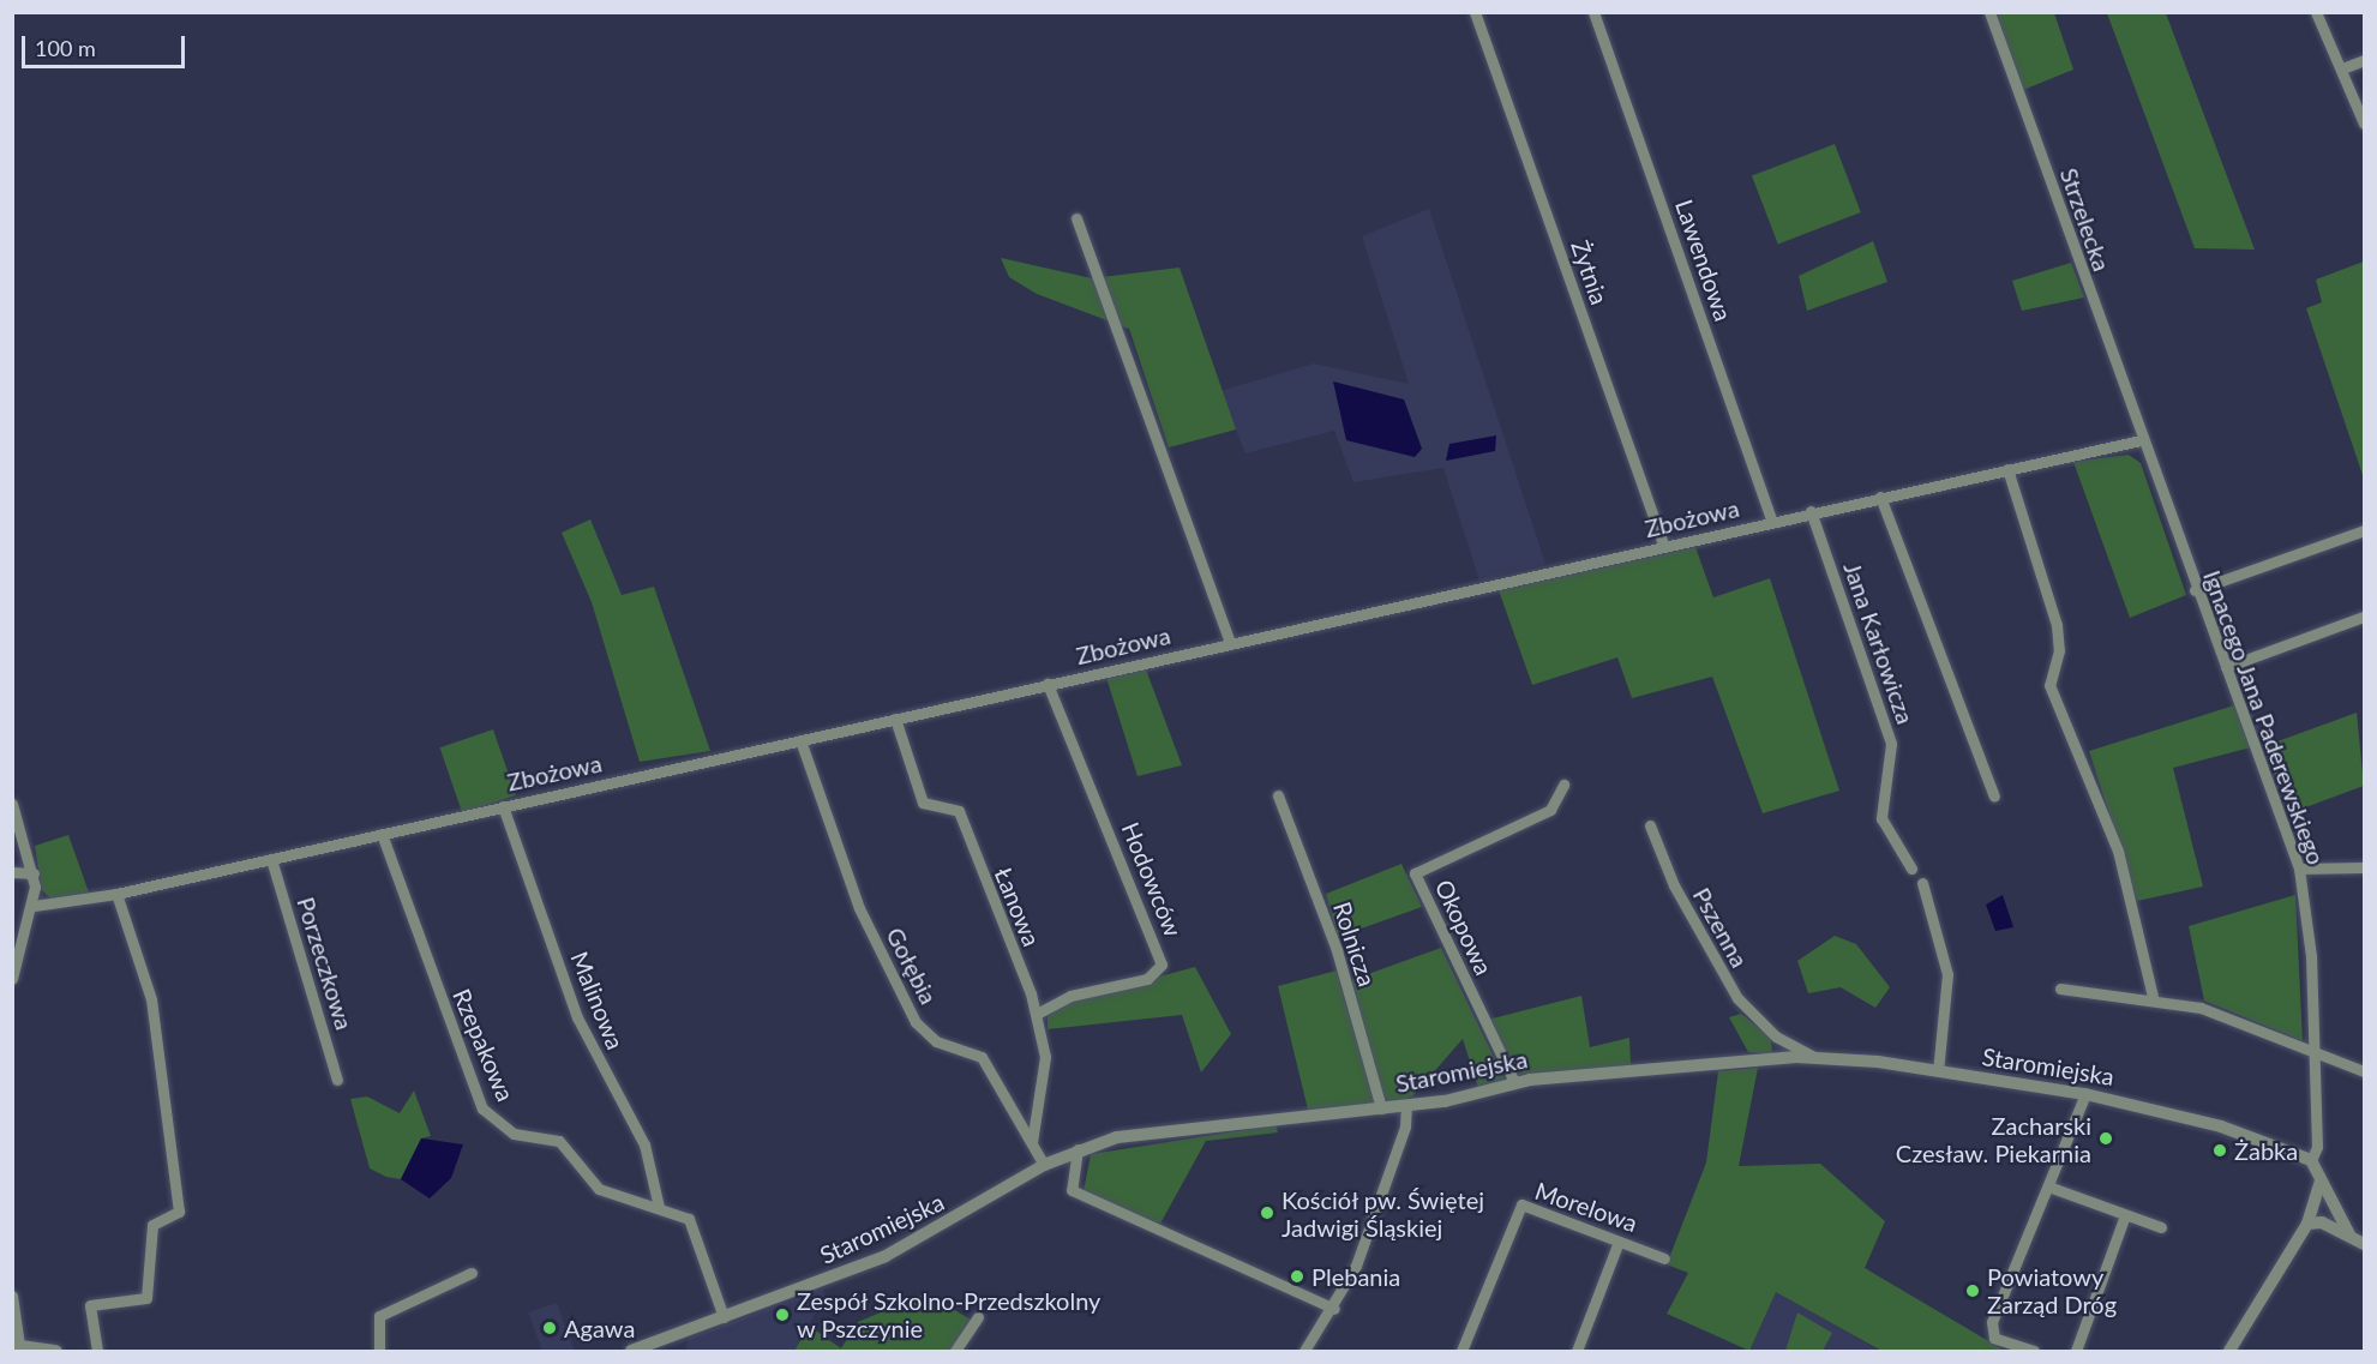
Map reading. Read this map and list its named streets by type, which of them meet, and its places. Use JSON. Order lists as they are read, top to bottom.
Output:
{
  "streets": {
    "street": [
      "Strzelecka",
      "Lawendowa",
      "Żytnia",
      "Zbożowa",
      "Jana Karłowicza",
      "Ignacego Jana Paderewskiego",
      "Hodowców",
      "Łanowa",
      "Okopowa",
      "Pszenna",
      "Rolnicza",
      "Porzeczkowa",
      "Gołębia",
      "Malinowa",
      "Rzepakowa",
      "Staromiejska",
      "Morelowa"
    ]
  },
  "crossings": [
    ["Strzelecka", "Zbożowa"],
    ["Strzelecka", "Ignacego Jana Paderewskiego"],
    ["Lawendowa", "Zbożowa"],
    ["Żytnia", "Zbożowa"],
    ["Zbożowa", "Jana Karłowicza"],
    ["Zbożowa", "Ignacego Jana Paderewskiego"],
    ["Zbożowa", "Hodowców"],
    ["Zbożowa", "Łanowa"],
    ["Zbożowa", "Porzeczkowa"],
    ["Zbożowa", "Gołębia"],
    ["Zbożowa", "Malinowa"],
    ["Zbożowa", "Rzepakowa"],
    ["Ignacego Jana Paderewskiego", "Staromiejska"],
    ["Hodowców", "Łanowa"],
    ["Łanowa", "Gołębia"],
    ["Okopowa", "Staromiejska"],
    ["Pszenna", "Staromiejska"],
    ["Rolnicza", "Staromiejska"],
    ["Gołębia", "Staromiejska"],
    ["Malinowa", "Rzepakowa"],
    ["Rzepakowa", "Staromiejska"]
  ],
  "places": [
    "Zacharski Czesław. Piekarnia",
    "Żabka",
    "Kościół pw. Świętej Jadwigi Śląskiej",
    "Plebania",
    "Powiatowy Zarząd Dróg",
    "Zespół Szkolno-Przedszkolny w Pszczynie",
    "Agawa"
  ],
  "scale_bar": "100 m"
}
